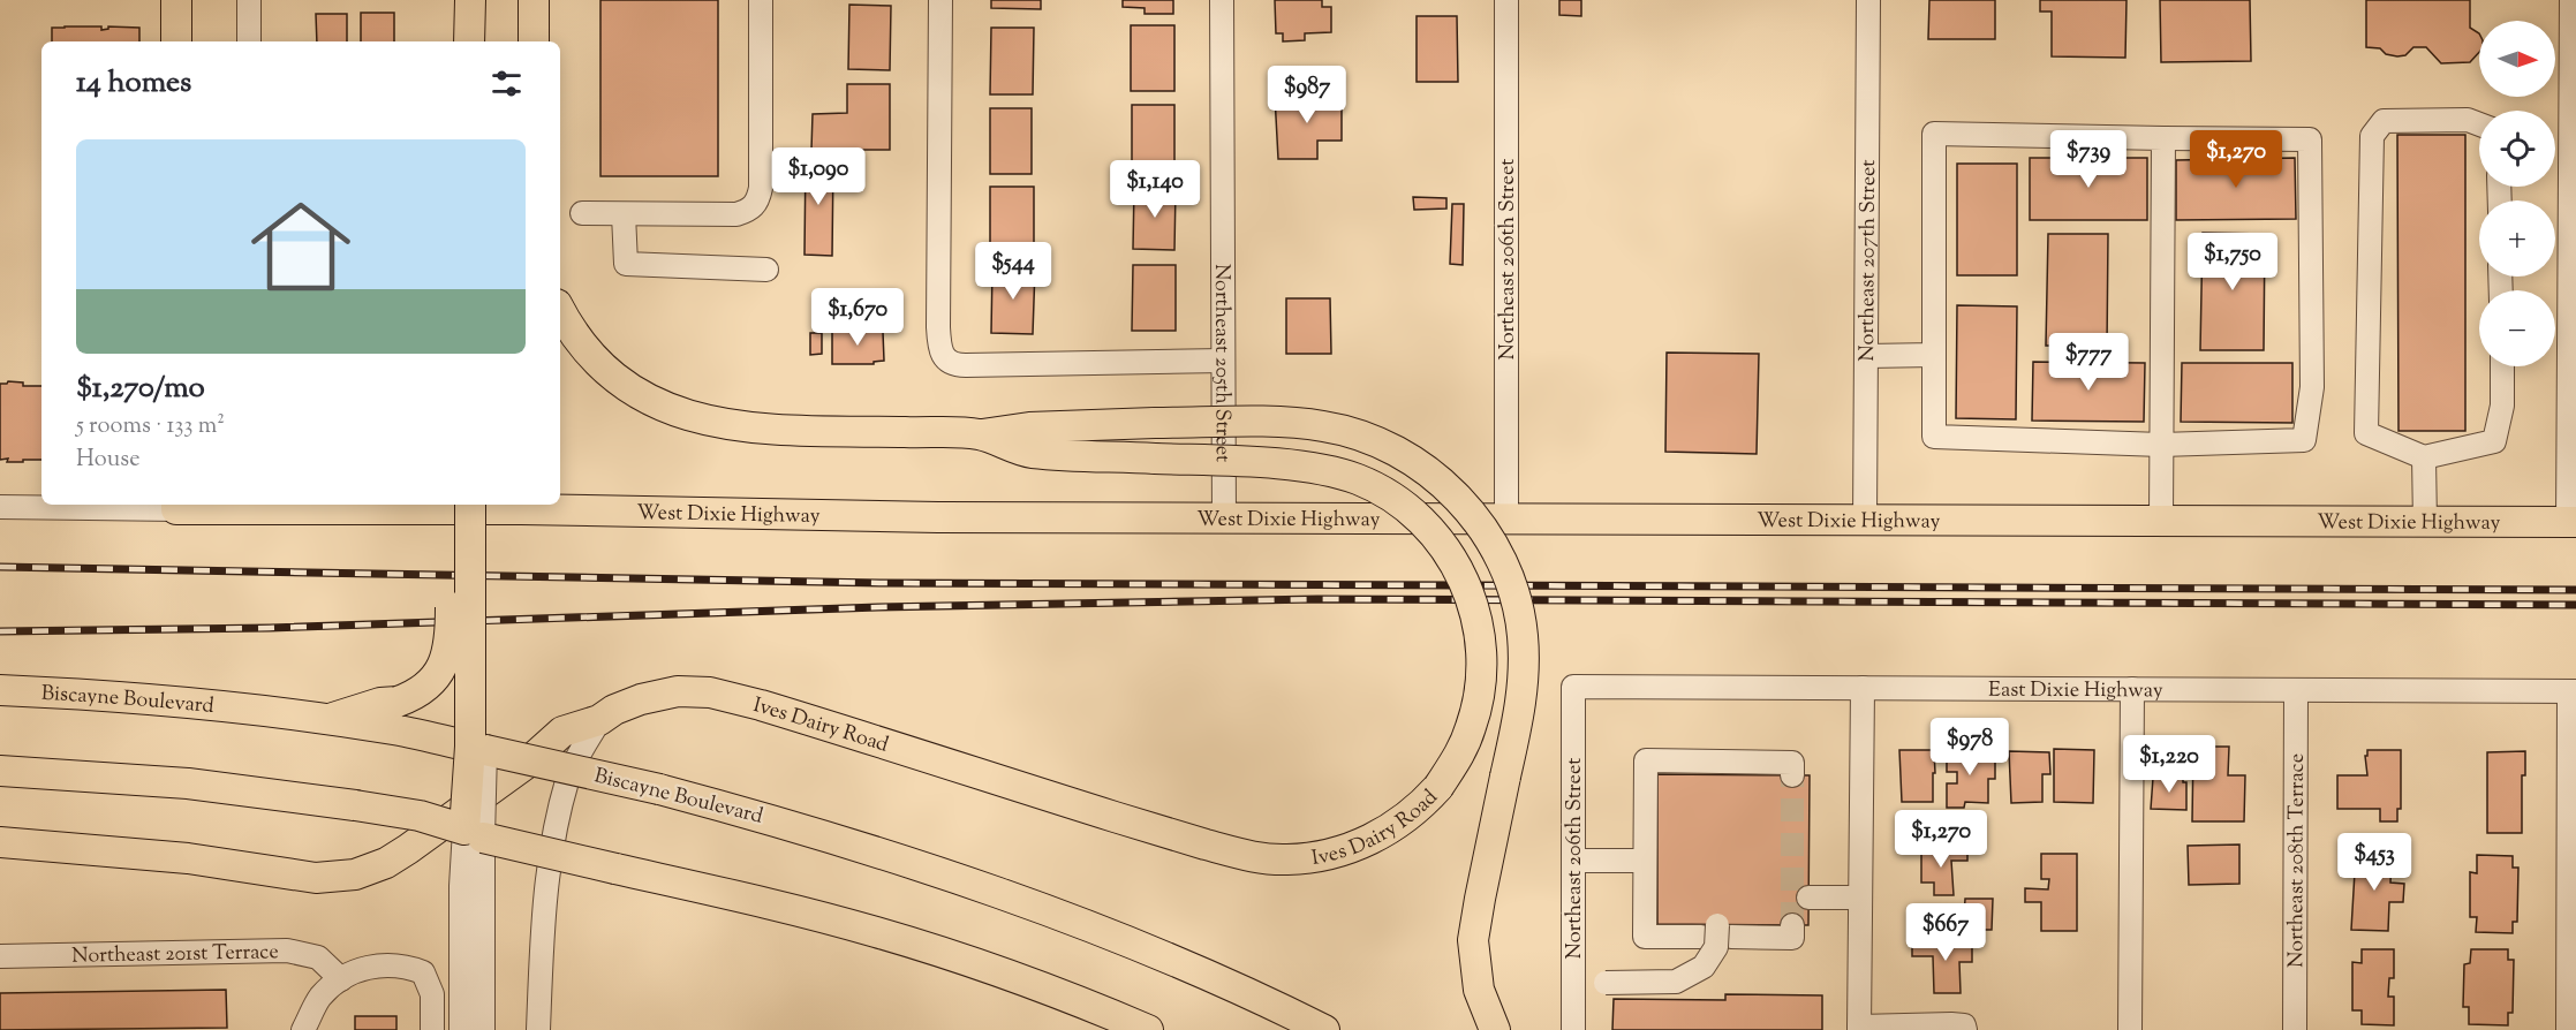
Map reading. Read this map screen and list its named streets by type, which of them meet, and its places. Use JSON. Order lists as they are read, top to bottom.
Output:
{
  "streets": {
    "main road": ["West Dixie Highway", "Biscayne Boulevard", "Ives Dairy Road"],
    "street": [
      "Northeast 206th Street",
      "Northeast 207th Street",
      "Northeast 205th Street",
      "East Dixie Highway",
      "Northeast 208th Terrace",
      "Northeast 201st Terrace"
    ]
  },
  "crossings": [
    ["Northeast 206th Street", "West Dixie Highway"],
    ["Northeast 206th Street", "East Dixie Highway"],
    ["Northeast 207th Street", "West Dixie Highway"],
    ["Northeast 205th Street", "West Dixie Highway"],
    ["East Dixie Highway", "Northeast 208th Terrace"]
  ],
  "north": "right",
  "page": {
    "map_buttons": ["+", "−"],
    "heading": "14 homes",
    "price": [
      "$987",
      "$739",
      "$1,270",
      "$1,090",
      "$1,140",
      "$1,750",
      "$544",
      "$1,670",
      "$777",
      "$978",
      "$1,220",
      "$1,270",
      "$453",
      "$667"
    ],
    "list": [
      {
        "name": "$1,270/mo",
        "note": "5 rooms · 133 m² · House"
      }
    ]
  }
}
